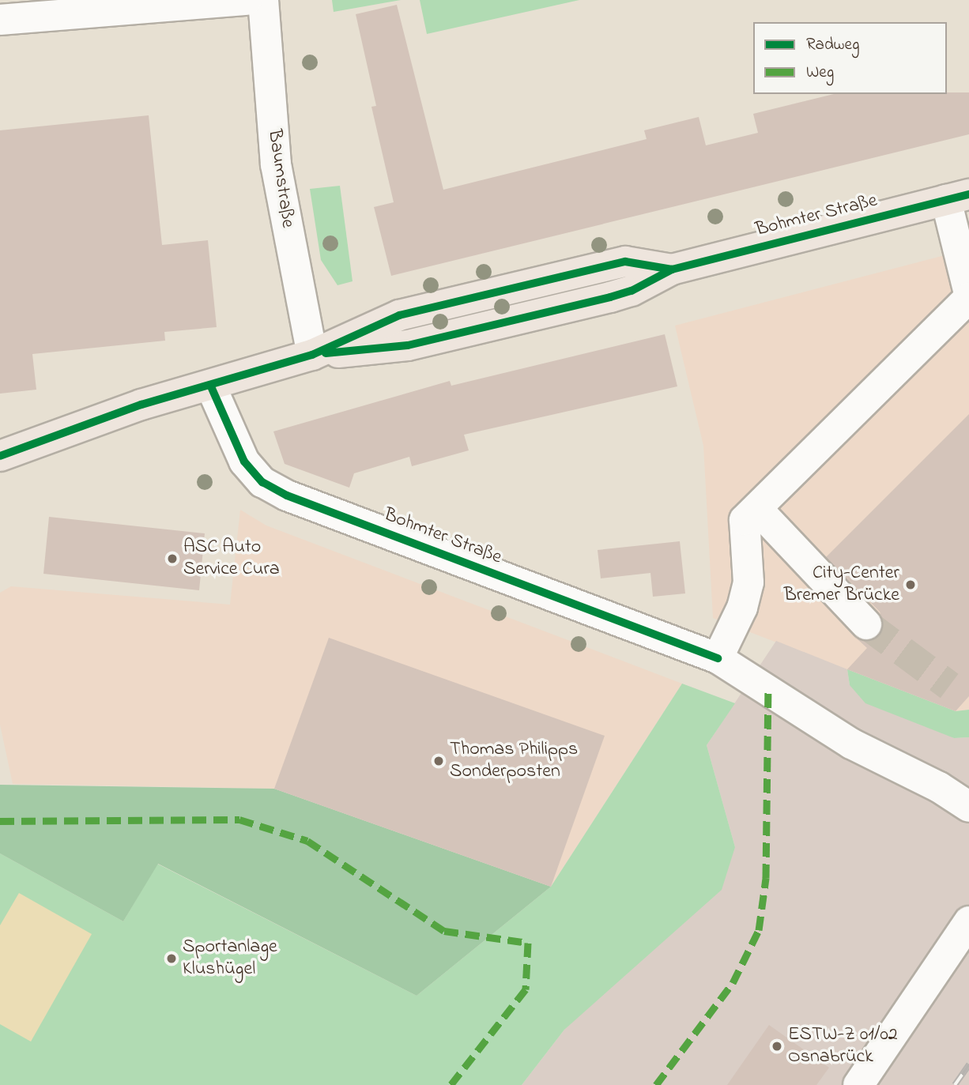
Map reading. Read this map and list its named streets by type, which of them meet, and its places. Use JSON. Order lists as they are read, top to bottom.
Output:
{
  "streets": {
    "main road": ["Bohmter Straße"],
    "street": ["Baumstraße"]
  },
  "crossings": [
    ["Baumstraße", "Bohmter Straße"]
  ],
  "places": [
    "ASC Auto Service Cura",
    "City-Center Bremer Brücke",
    "Thomas Philipps Sonderposten",
    "Sportanlage Klushügel",
    "ESTW-Z 01/02 Osnabrück"
  ],
  "legend": ["Radweg", "Weg"]
}
